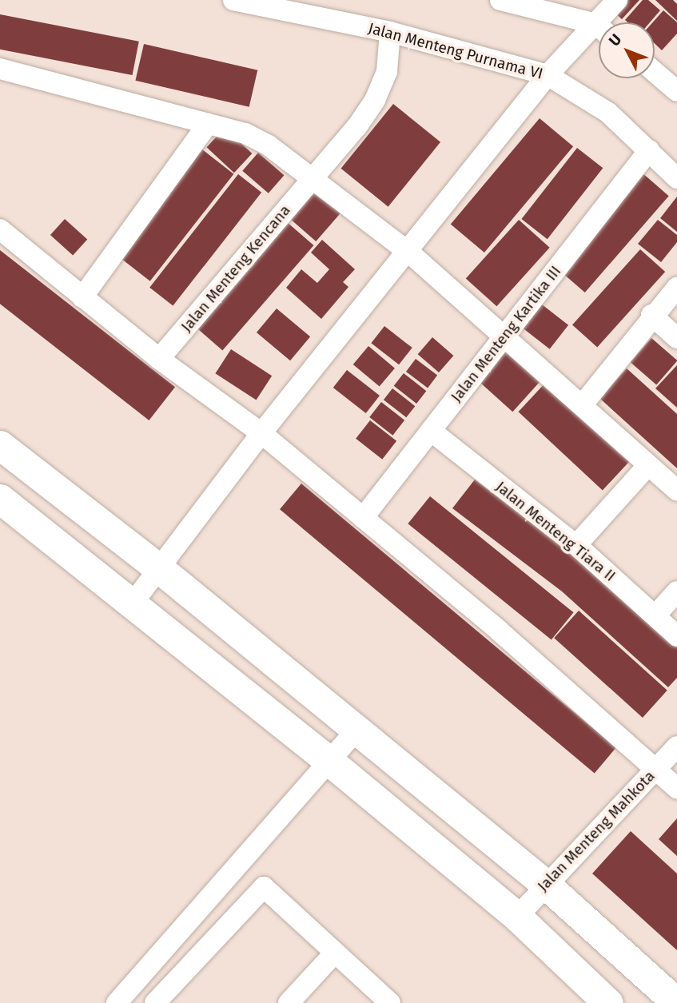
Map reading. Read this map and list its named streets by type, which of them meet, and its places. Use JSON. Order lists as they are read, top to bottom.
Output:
{
  "streets": {
    "street": [
      "Jalan Menteng Purnama VI",
      "Jalan Menteng Kencana",
      "Jalan Menteng Kartika III",
      "Jalan Menteng Tiara II",
      "Jalan Menteng Mahkota"
    ]
  },
  "crossings": [
    ["Jalan Menteng Purnama VI", "Jalan Menteng Kencana"],
    ["Jalan Menteng Purnama VI", "Jalan Menteng Kartika III"],
    ["Jalan Menteng Kartika III", "Jalan Menteng Tiara II"]
  ],
  "north": "top left"
}
